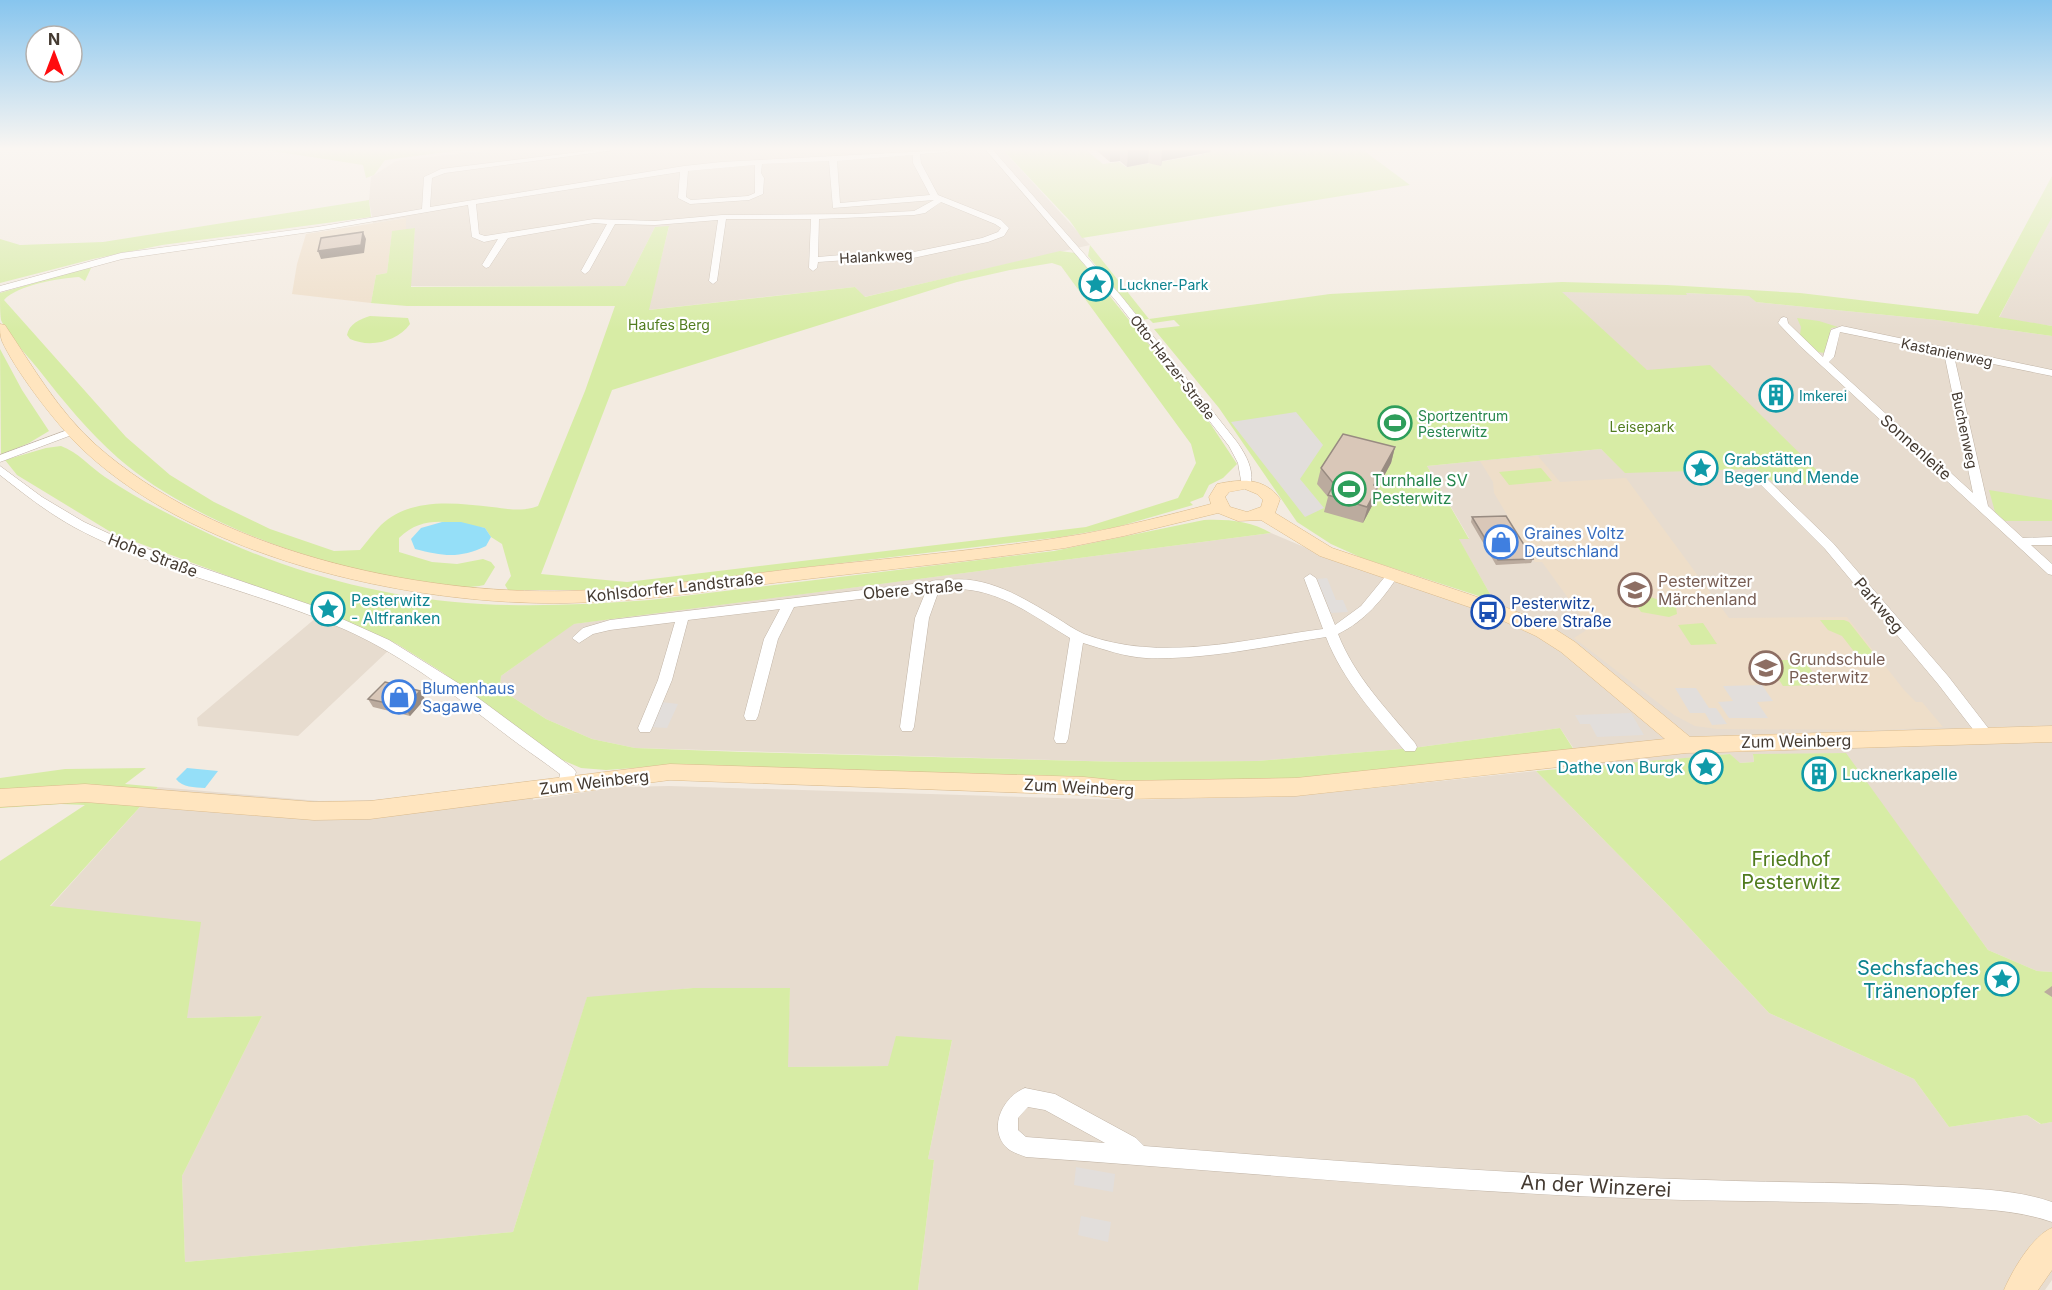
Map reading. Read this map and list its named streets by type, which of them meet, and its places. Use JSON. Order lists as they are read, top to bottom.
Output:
{
  "streets": {
    "street": [
      "Halankweg",
      "Kastanienweg",
      "Otto-Harzer-Straße",
      "Buchenweg",
      "Sonnenleite",
      "Hohe Straße",
      "Kohlsdorfer Landstraße",
      "Obere Straße",
      "Parkweg",
      "Zum Weinberg",
      "An der Winzerei"
    ]
  },
  "crossings": [
    ["Kastanienweg", "Buchenweg"],
    ["Kastanienweg", "Sonnenleite"],
    ["Buchenweg", "Sonnenleite"],
    ["Hohe Straße", "Zum Weinberg"],
    ["Parkweg", "Zum Weinberg"]
  ],
  "parks": ["Haufes Berg", "Leisepark", "Friedhof Pesterwitz"],
  "places": {
    "place": [
      "Luckner-Park",
      "Grabstätten Beger und Mende",
      "Pesterwitz - Altfranken",
      "Dathe von Burgk",
      "Sechsfaches Tränenopfer"
    ],
    "building": ["Imkerei", "Lucknerkapelle"],
    "sports": ["Sportzentrum Pesterwitz", "Turnhalle SV Pesterwitz"],
    "shop": ["Graines Voltz Deutschland", "Blumenhaus Sagawe"],
    "school or university": ["Pesterwitzer Märchenland", "Grundschule Pesterwitz"],
    "bus stop": ["Pesterwitz, Obere Straße"]
  },
  "north": "top"
}
